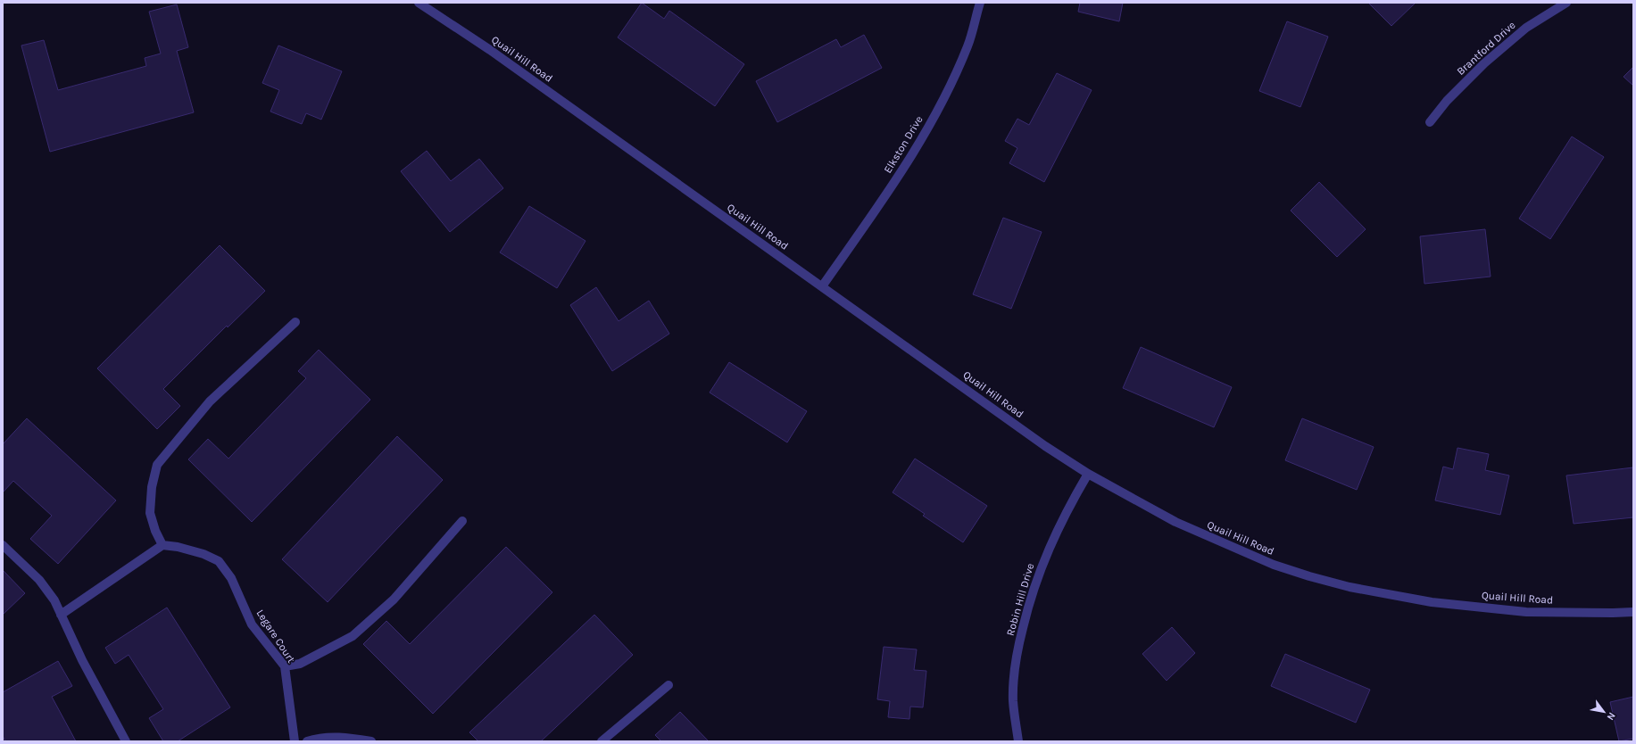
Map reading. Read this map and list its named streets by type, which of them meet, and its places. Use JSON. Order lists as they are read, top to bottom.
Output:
{
  "streets": {
    "street": [
      "Brantford Drive",
      "Quail Hill Road",
      "Elkston Drive",
      "Robin Hill Drive",
      "Legare Court"
    ]
  },
  "crossings": [
    ["Quail Hill Road", "Elkston Drive"],
    ["Quail Hill Road", "Robin Hill Drive"]
  ],
  "north": "bottom right"
}
